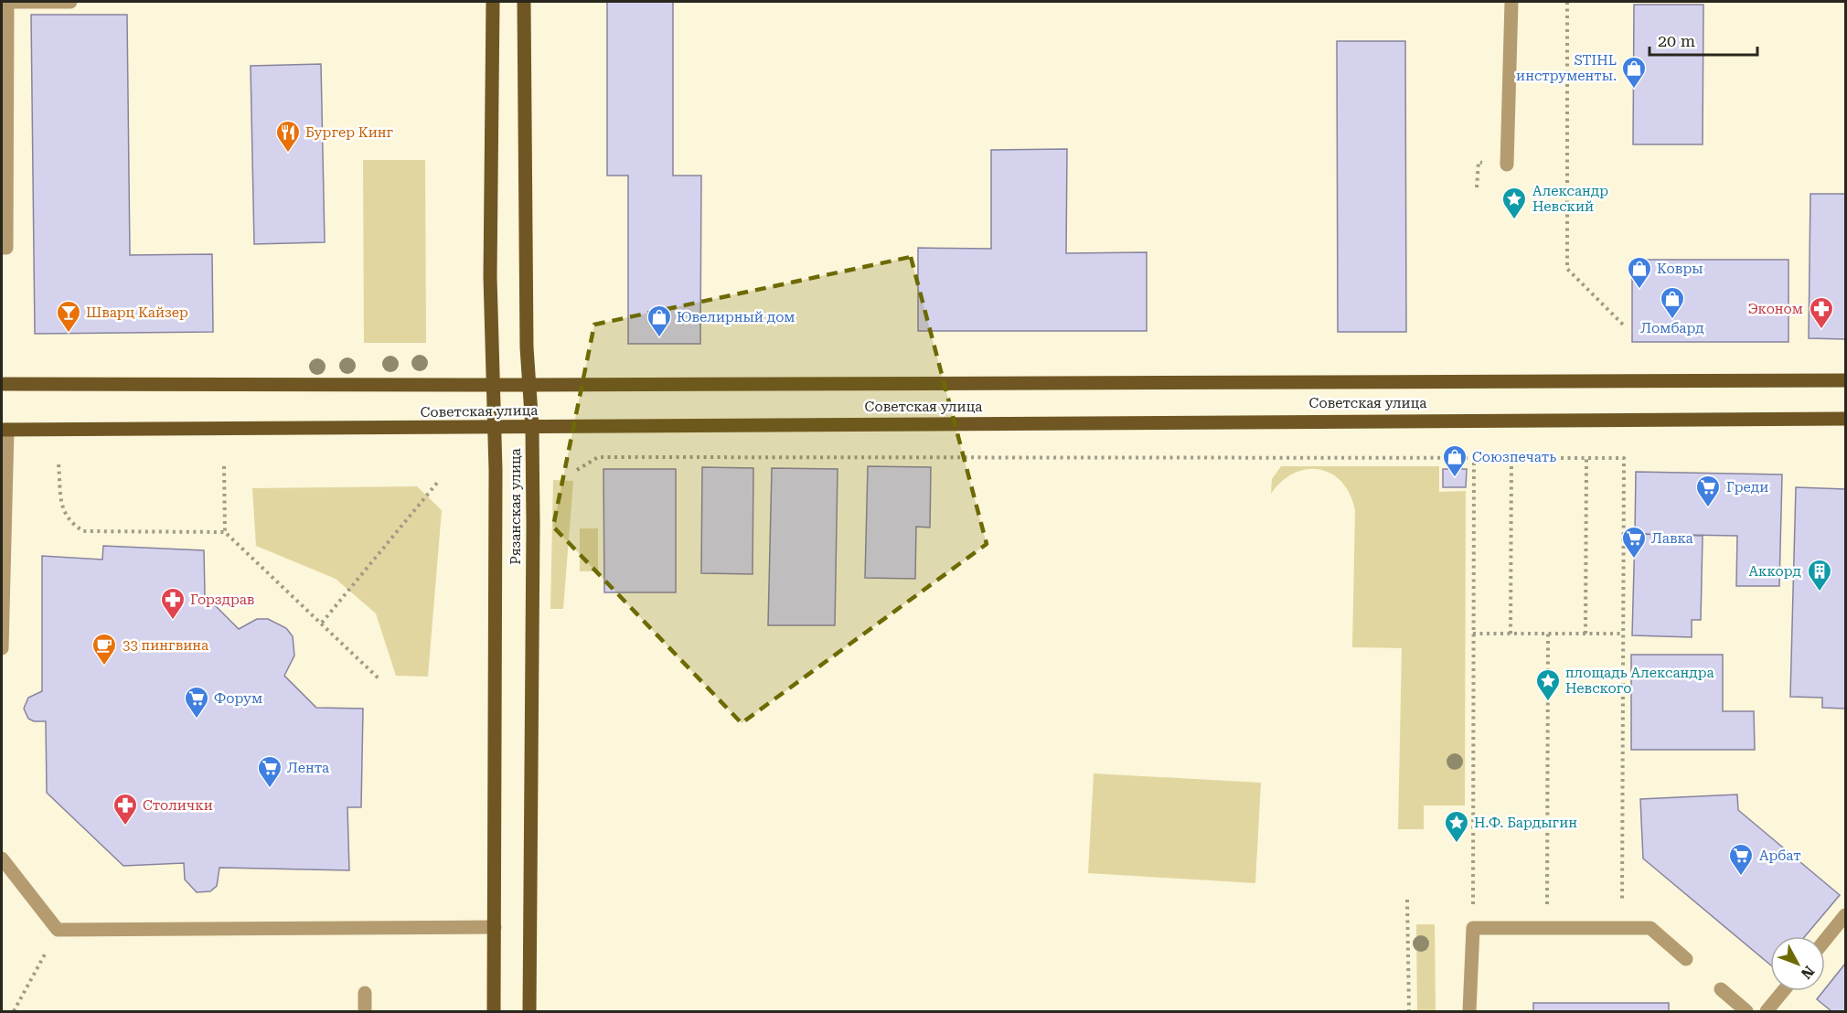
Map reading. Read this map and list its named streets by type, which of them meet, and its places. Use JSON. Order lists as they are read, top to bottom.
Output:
{
  "streets": {
    "main road": ["Советская улица", "Рязанская улица"]
  },
  "crossings": [
    ["Советская улица", "Рязанская улица"]
  ],
  "places": {
    "shop": [
      "STIHL инструменты.",
      "Ковры",
      "Ломбард",
      "Ювелирный дом",
      "Союзпечать"
    ],
    "restaurant": ["Бургер Кинг"],
    "place": ["Александр Невский", "площадь Александра Невского", "Н.Ф. Бардыгин"],
    "pharmacy": ["Эконом", "Горздрав", "Столички"],
    "bar": ["Шварц Кайзер"],
    "supermarket": [
      "Греди",
      "Лавка",
      "Форум",
      "Лента",
      "Арбат"
    ],
    "building": ["Аккорд"],
    "cafe": ["33 пингвина"]
  },
  "scale_bar": "20 m",
  "north": "bottom right"
}
